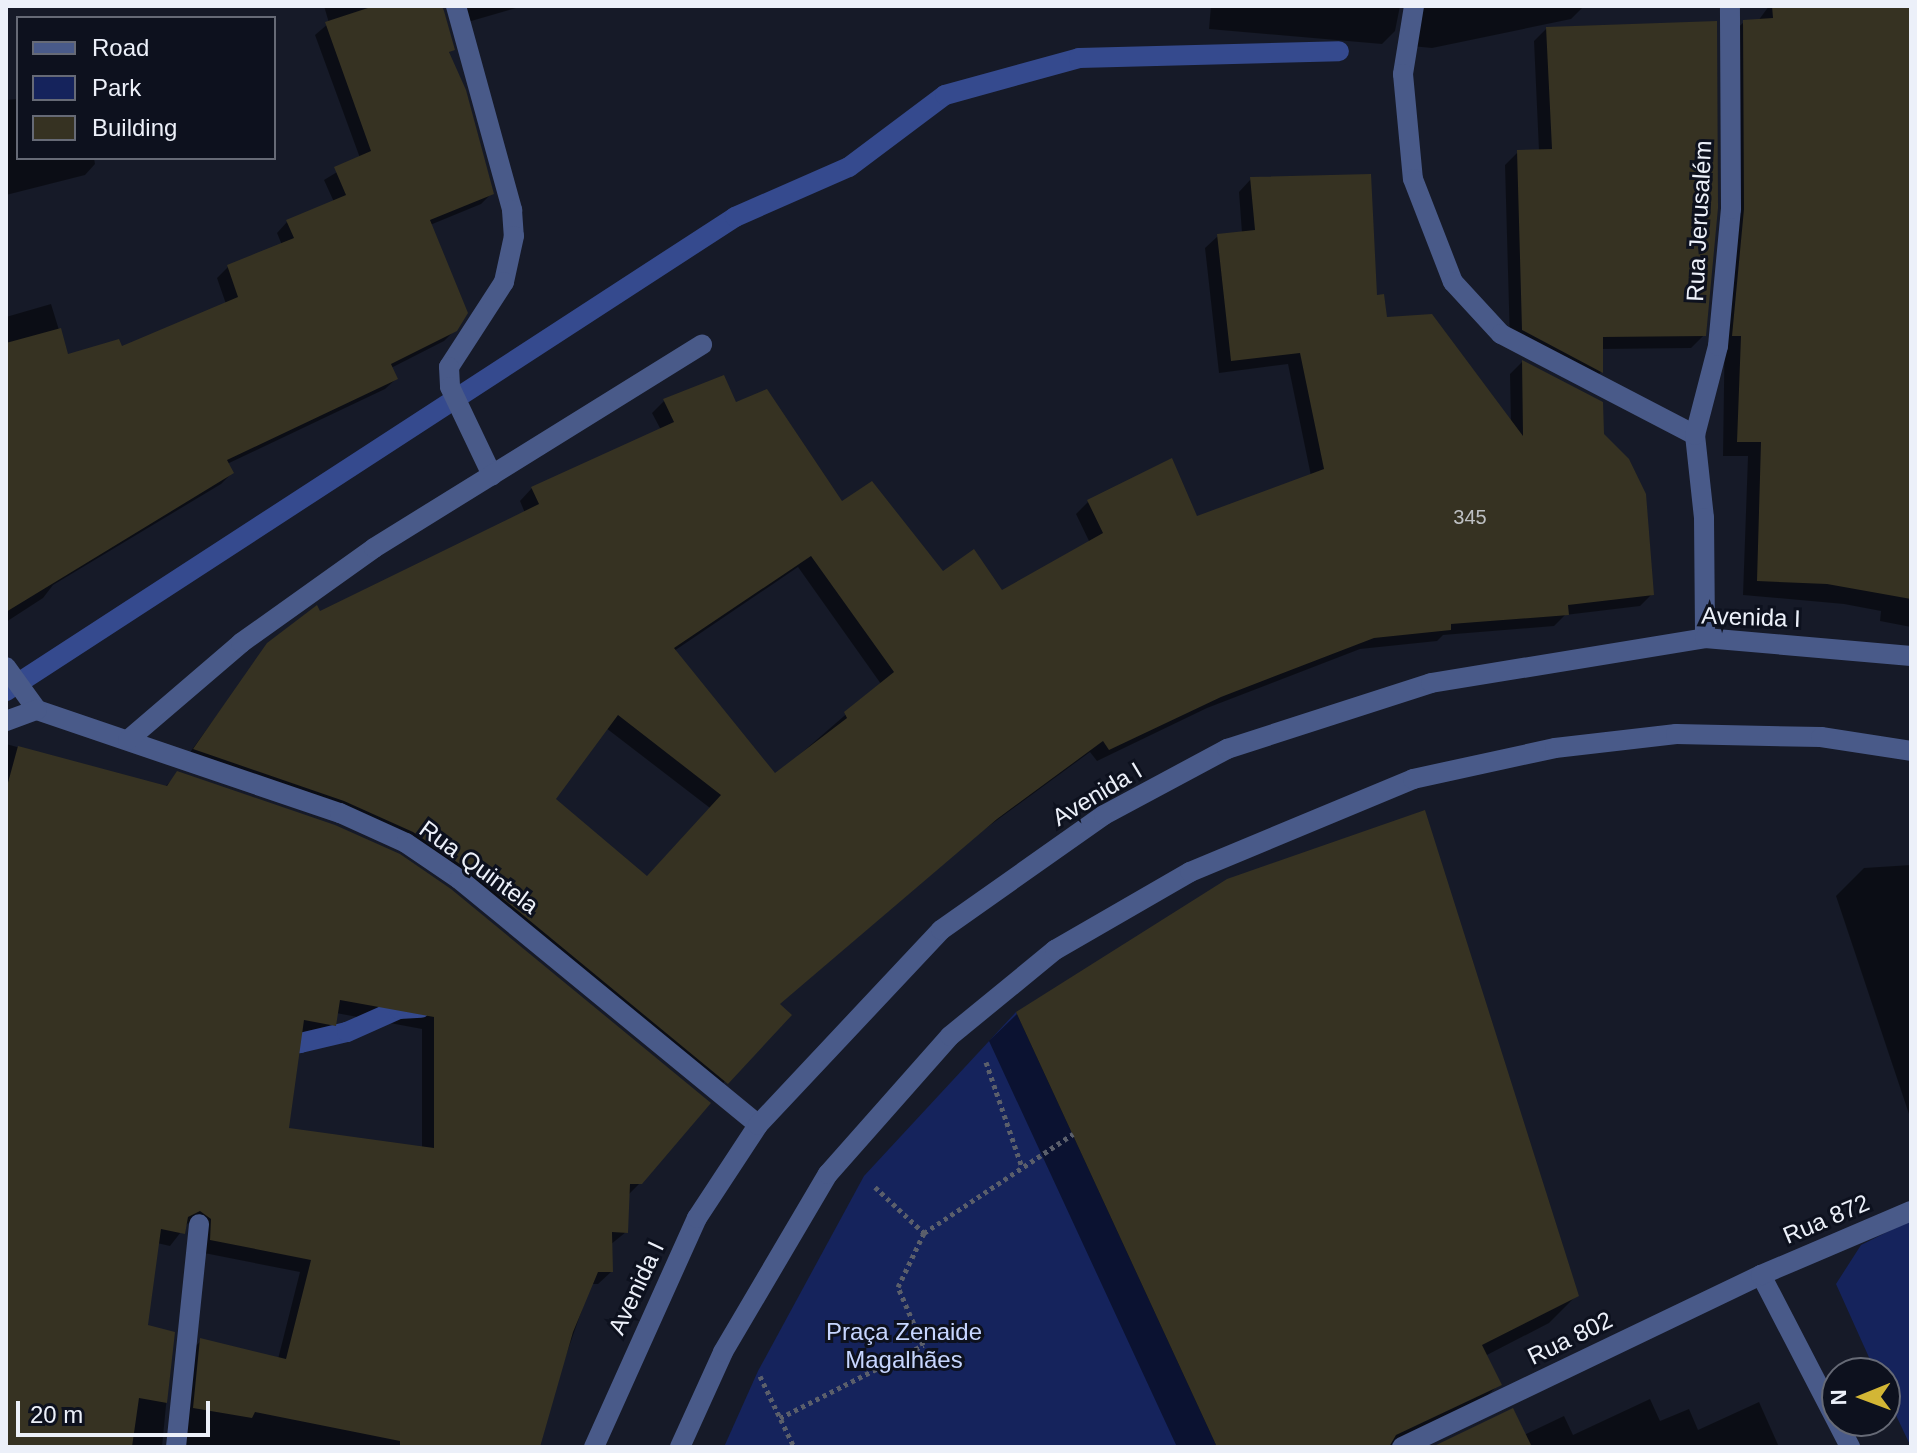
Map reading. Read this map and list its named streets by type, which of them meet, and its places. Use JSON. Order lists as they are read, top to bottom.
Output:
{
  "streets": {
    "street": [
      "Rua Jerusalém",
      "Avenida I",
      "Rua Quintela",
      "Rua 872",
      "Rua 802"
    ]
  },
  "crossings": [
    ["Avenida I", "Rua Quintela"],
    ["Rua 872", "Rua 802"]
  ],
  "parks": ["Praça Zenaide Magalhães"],
  "house_numbers": ["345"],
  "legend": ["Road", "Park", "Building"],
  "scale_bar": "20 m",
  "north": "left"
}
